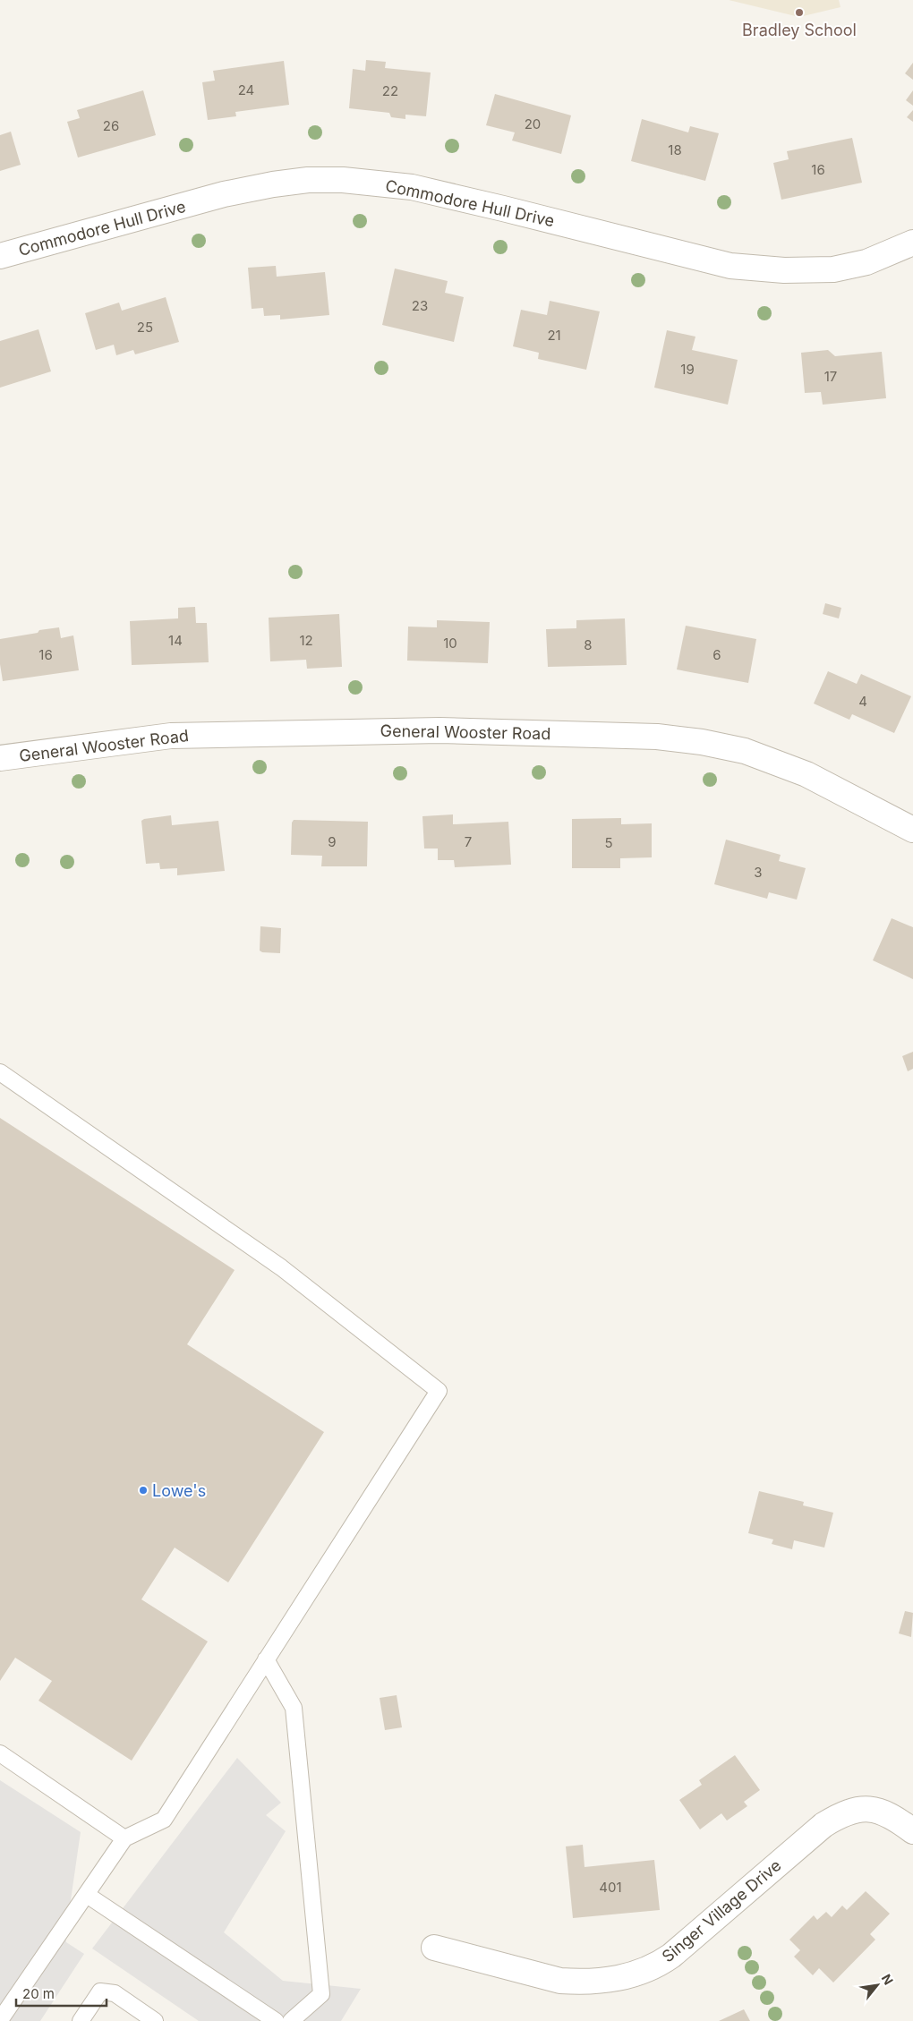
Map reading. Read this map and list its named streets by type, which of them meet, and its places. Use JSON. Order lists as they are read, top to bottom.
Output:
{
  "streets": {
    "street": ["Commodore Hull Drive", "General Wooster Road", "Singer Village Drive"]
  },
  "places": ["Bradley School", "Lowe's"],
  "house_numbers": [
    "24",
    "22",
    "20",
    "26",
    "18",
    "16",
    "23",
    "25",
    "21",
    "19",
    "17",
    "14",
    "12",
    "10",
    "8",
    "16",
    "6",
    "4",
    "9",
    "7",
    "5",
    "3",
    "401"
  ],
  "scale_bar": "20 m",
  "north": "top right"
}
